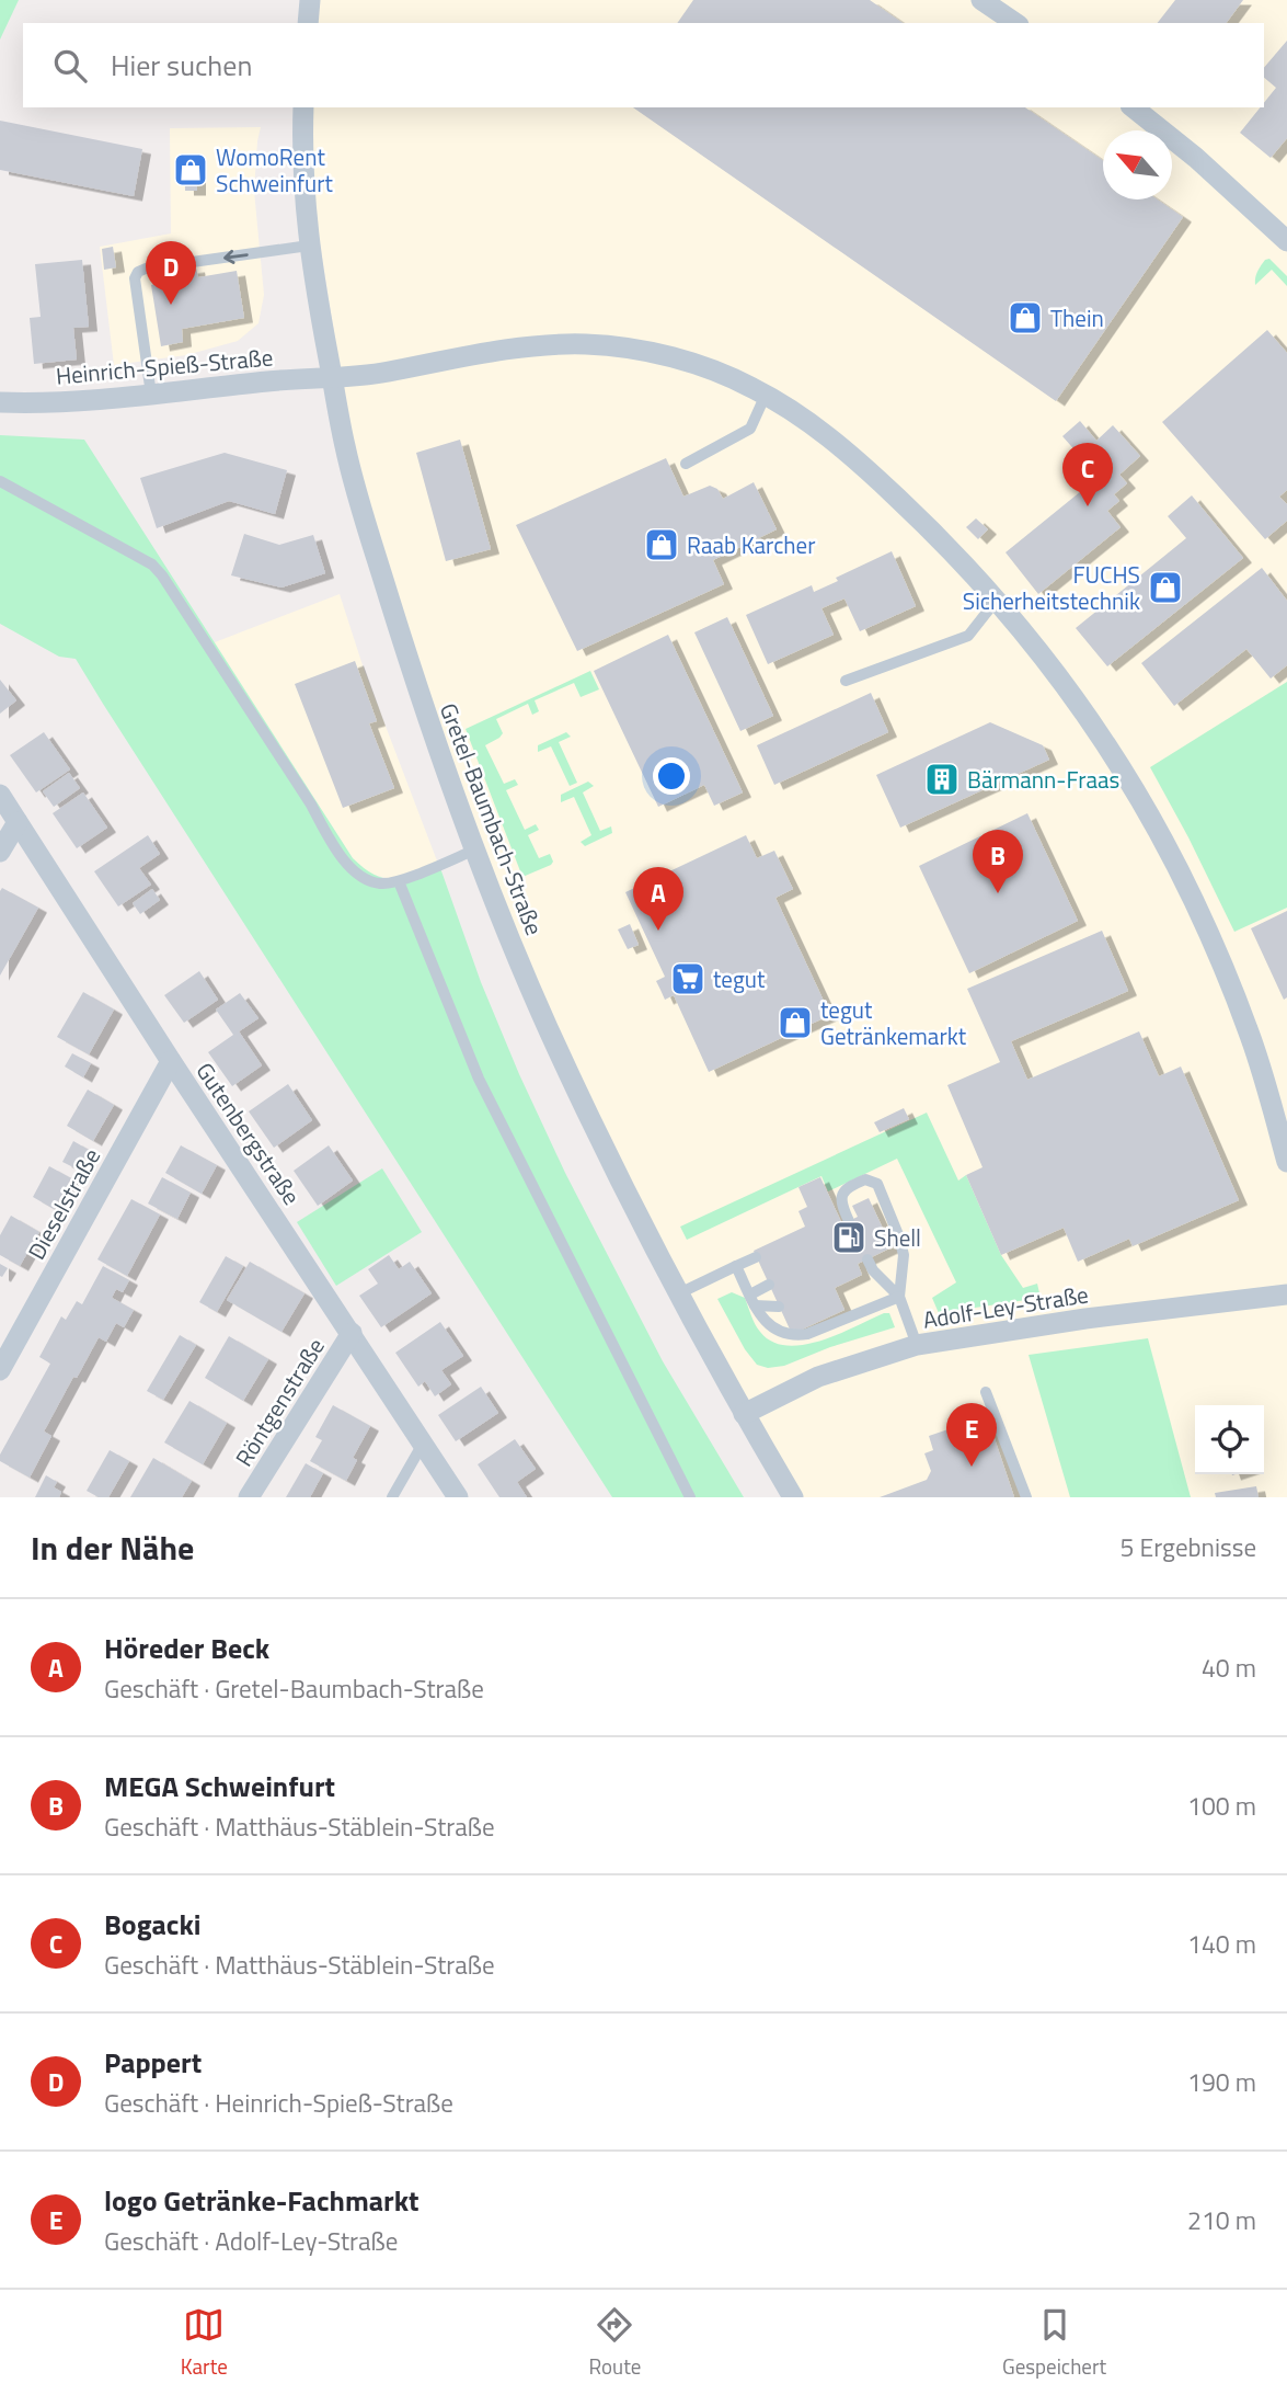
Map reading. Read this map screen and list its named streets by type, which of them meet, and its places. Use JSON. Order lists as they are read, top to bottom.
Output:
{
  "streets": {
    "street": [
      "Heinrich-Spieß-Straße",
      "Gretel-Baumbach-Straße",
      "Gutenbergstraße",
      "Dieselstraße",
      "Adolf-Ley-Straße",
      "Röntgenstraße"
    ]
  },
  "crossings": [
    ["Heinrich-Spieß-Straße", "Gretel-Baumbach-Straße"],
    ["Gretel-Baumbach-Straße", "Adolf-Ley-Straße"],
    ["Gutenbergstraße", "Dieselstraße"],
    ["Gutenbergstraße", "Röntgenstraße"]
  ],
  "places": {
    "shop": [
      "WomoRent Schweinfurt",
      "Thein",
      "Raab Karcher",
      "FUCHS Sicherheitstechnik",
      "tegut Getränkemarkt"
    ],
    "building": ["Bärmann-Fraas"],
    "supermarket": ["tegut"],
    "fuel station": ["Shell"]
  },
  "north": "top left",
  "page": {
    "search": "Hier suchen",
    "pins": [
      "D",
      "C",
      "B",
      "A",
      "E"
    ],
    "heading": ["In der Nähe", "5 Ergebnisse"],
    "list": [
      {
        "mark": "A",
        "name": "Höreder Beck",
        "note": "Geschäft · Gretel-Baumbach-Straße",
        "value": "40 m"
      },
      {
        "mark": "B",
        "name": "MEGA Schweinfurt",
        "note": "Geschäft · Matthäus-Stäblein-Straße",
        "value": "100 m"
      },
      {
        "mark": "C",
        "name": "Bogacki",
        "note": "Geschäft · Matthäus-Stäblein-Straße",
        "value": "140 m"
      },
      {
        "mark": "D",
        "name": "Pappert",
        "note": "Geschäft · Heinrich-Spieß-Straße",
        "value": "190 m"
      },
      {
        "mark": "E",
        "name": "logo Getränke-Fachmarkt",
        "note": "Geschäft · Adolf-Ley-Straße",
        "value": "210 m"
      }
    ],
    "nav": ["Karte", "Route", "Gespeichert"]
  }
}
